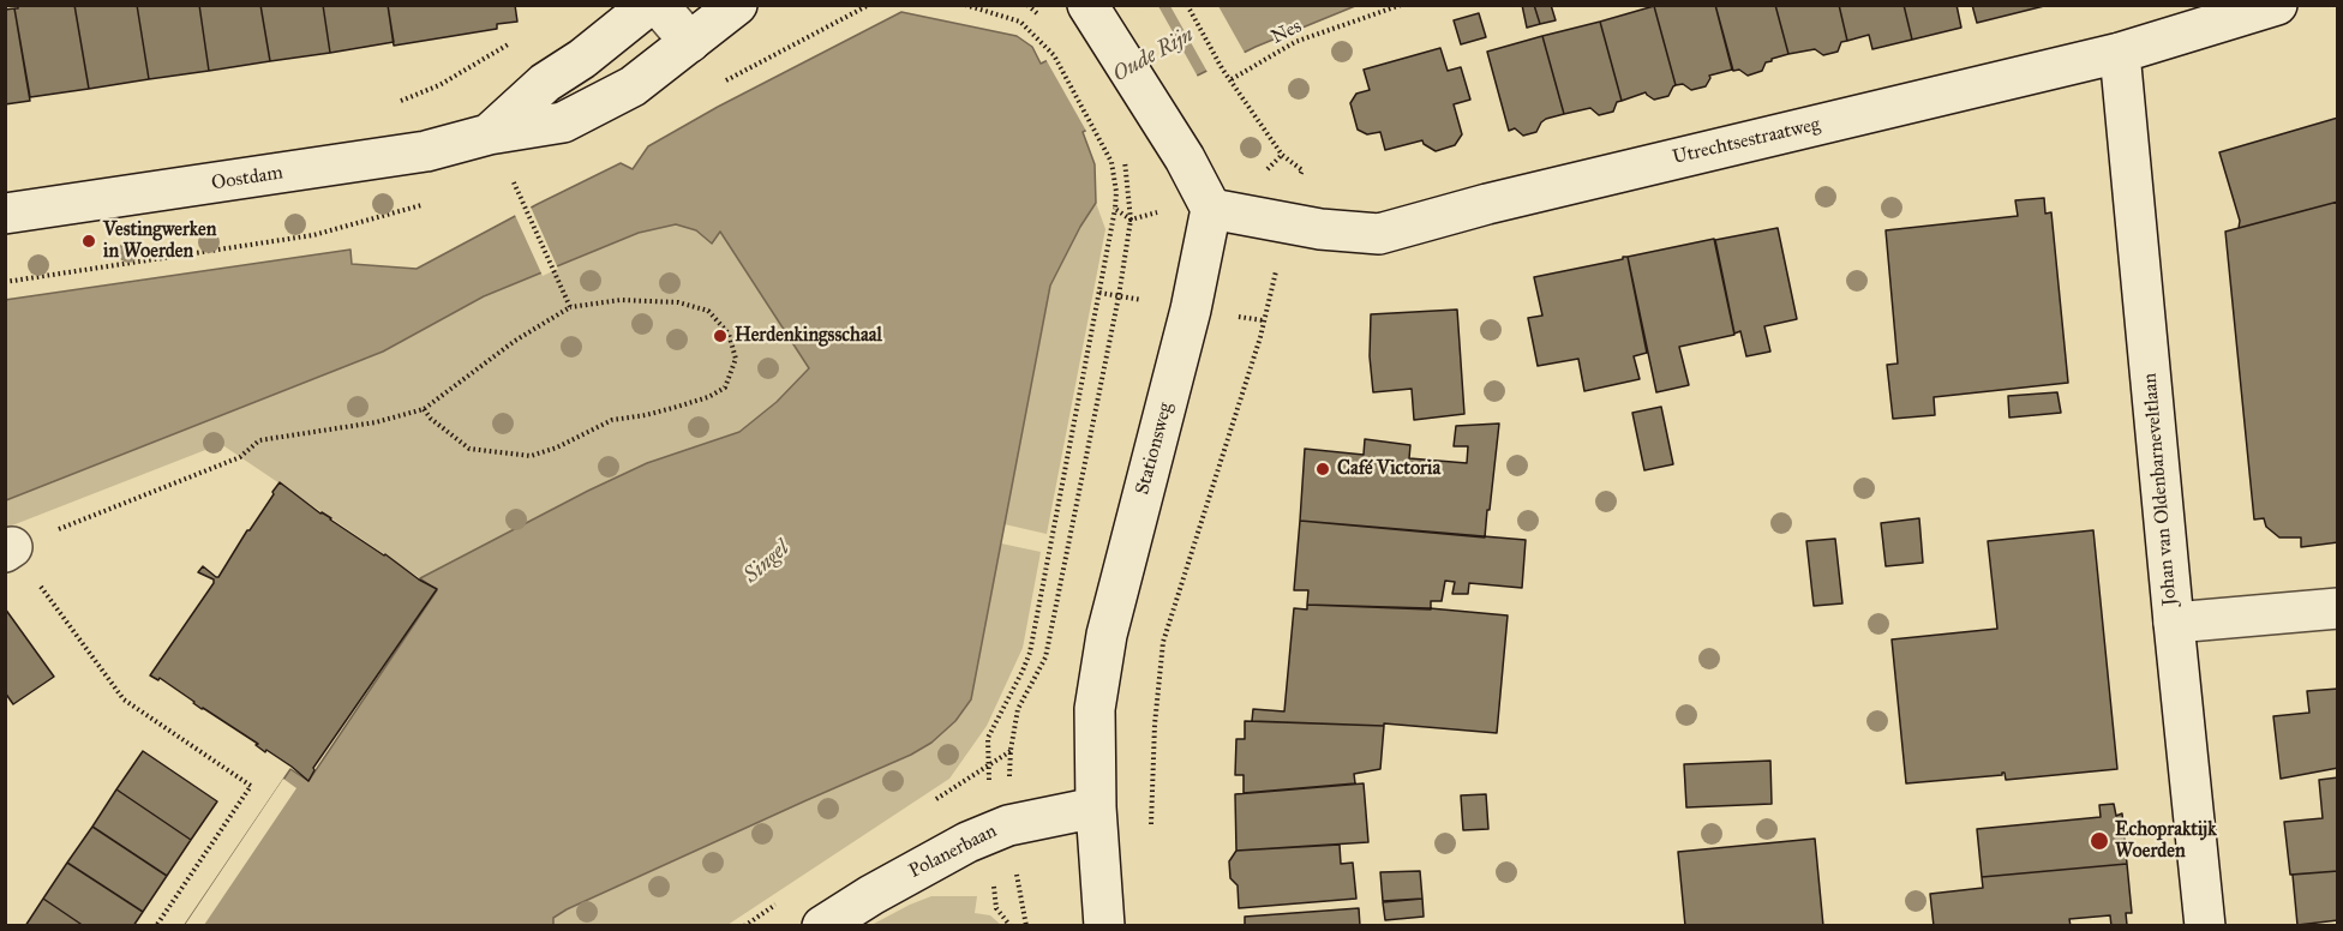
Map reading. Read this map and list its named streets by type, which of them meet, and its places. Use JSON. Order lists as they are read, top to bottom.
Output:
{
  "streets": {
    "main road": [
      "Utrechtsestraatweg",
      "Oostdam",
      "Stationsweg",
      "Johan van Oldenbarneveltlaan",
      "Polanerbaan"
    ],
    "path": ["Nes"]
  },
  "crossings": [
    ["Utrechtsestraatweg", "Stationsweg"],
    ["Utrechtsestraatweg", "Johan van Oldenbarneveltlaan"],
    ["Stationsweg", "Polanerbaan"]
  ],
  "water": ["Oude Rijn", "Singel"],
  "places": [
    "Vestingwerken in Woerden",
    "Herdenkingsschaal",
    "Café Victoria",
    "Echopraktijk Woerden"
  ]
}
